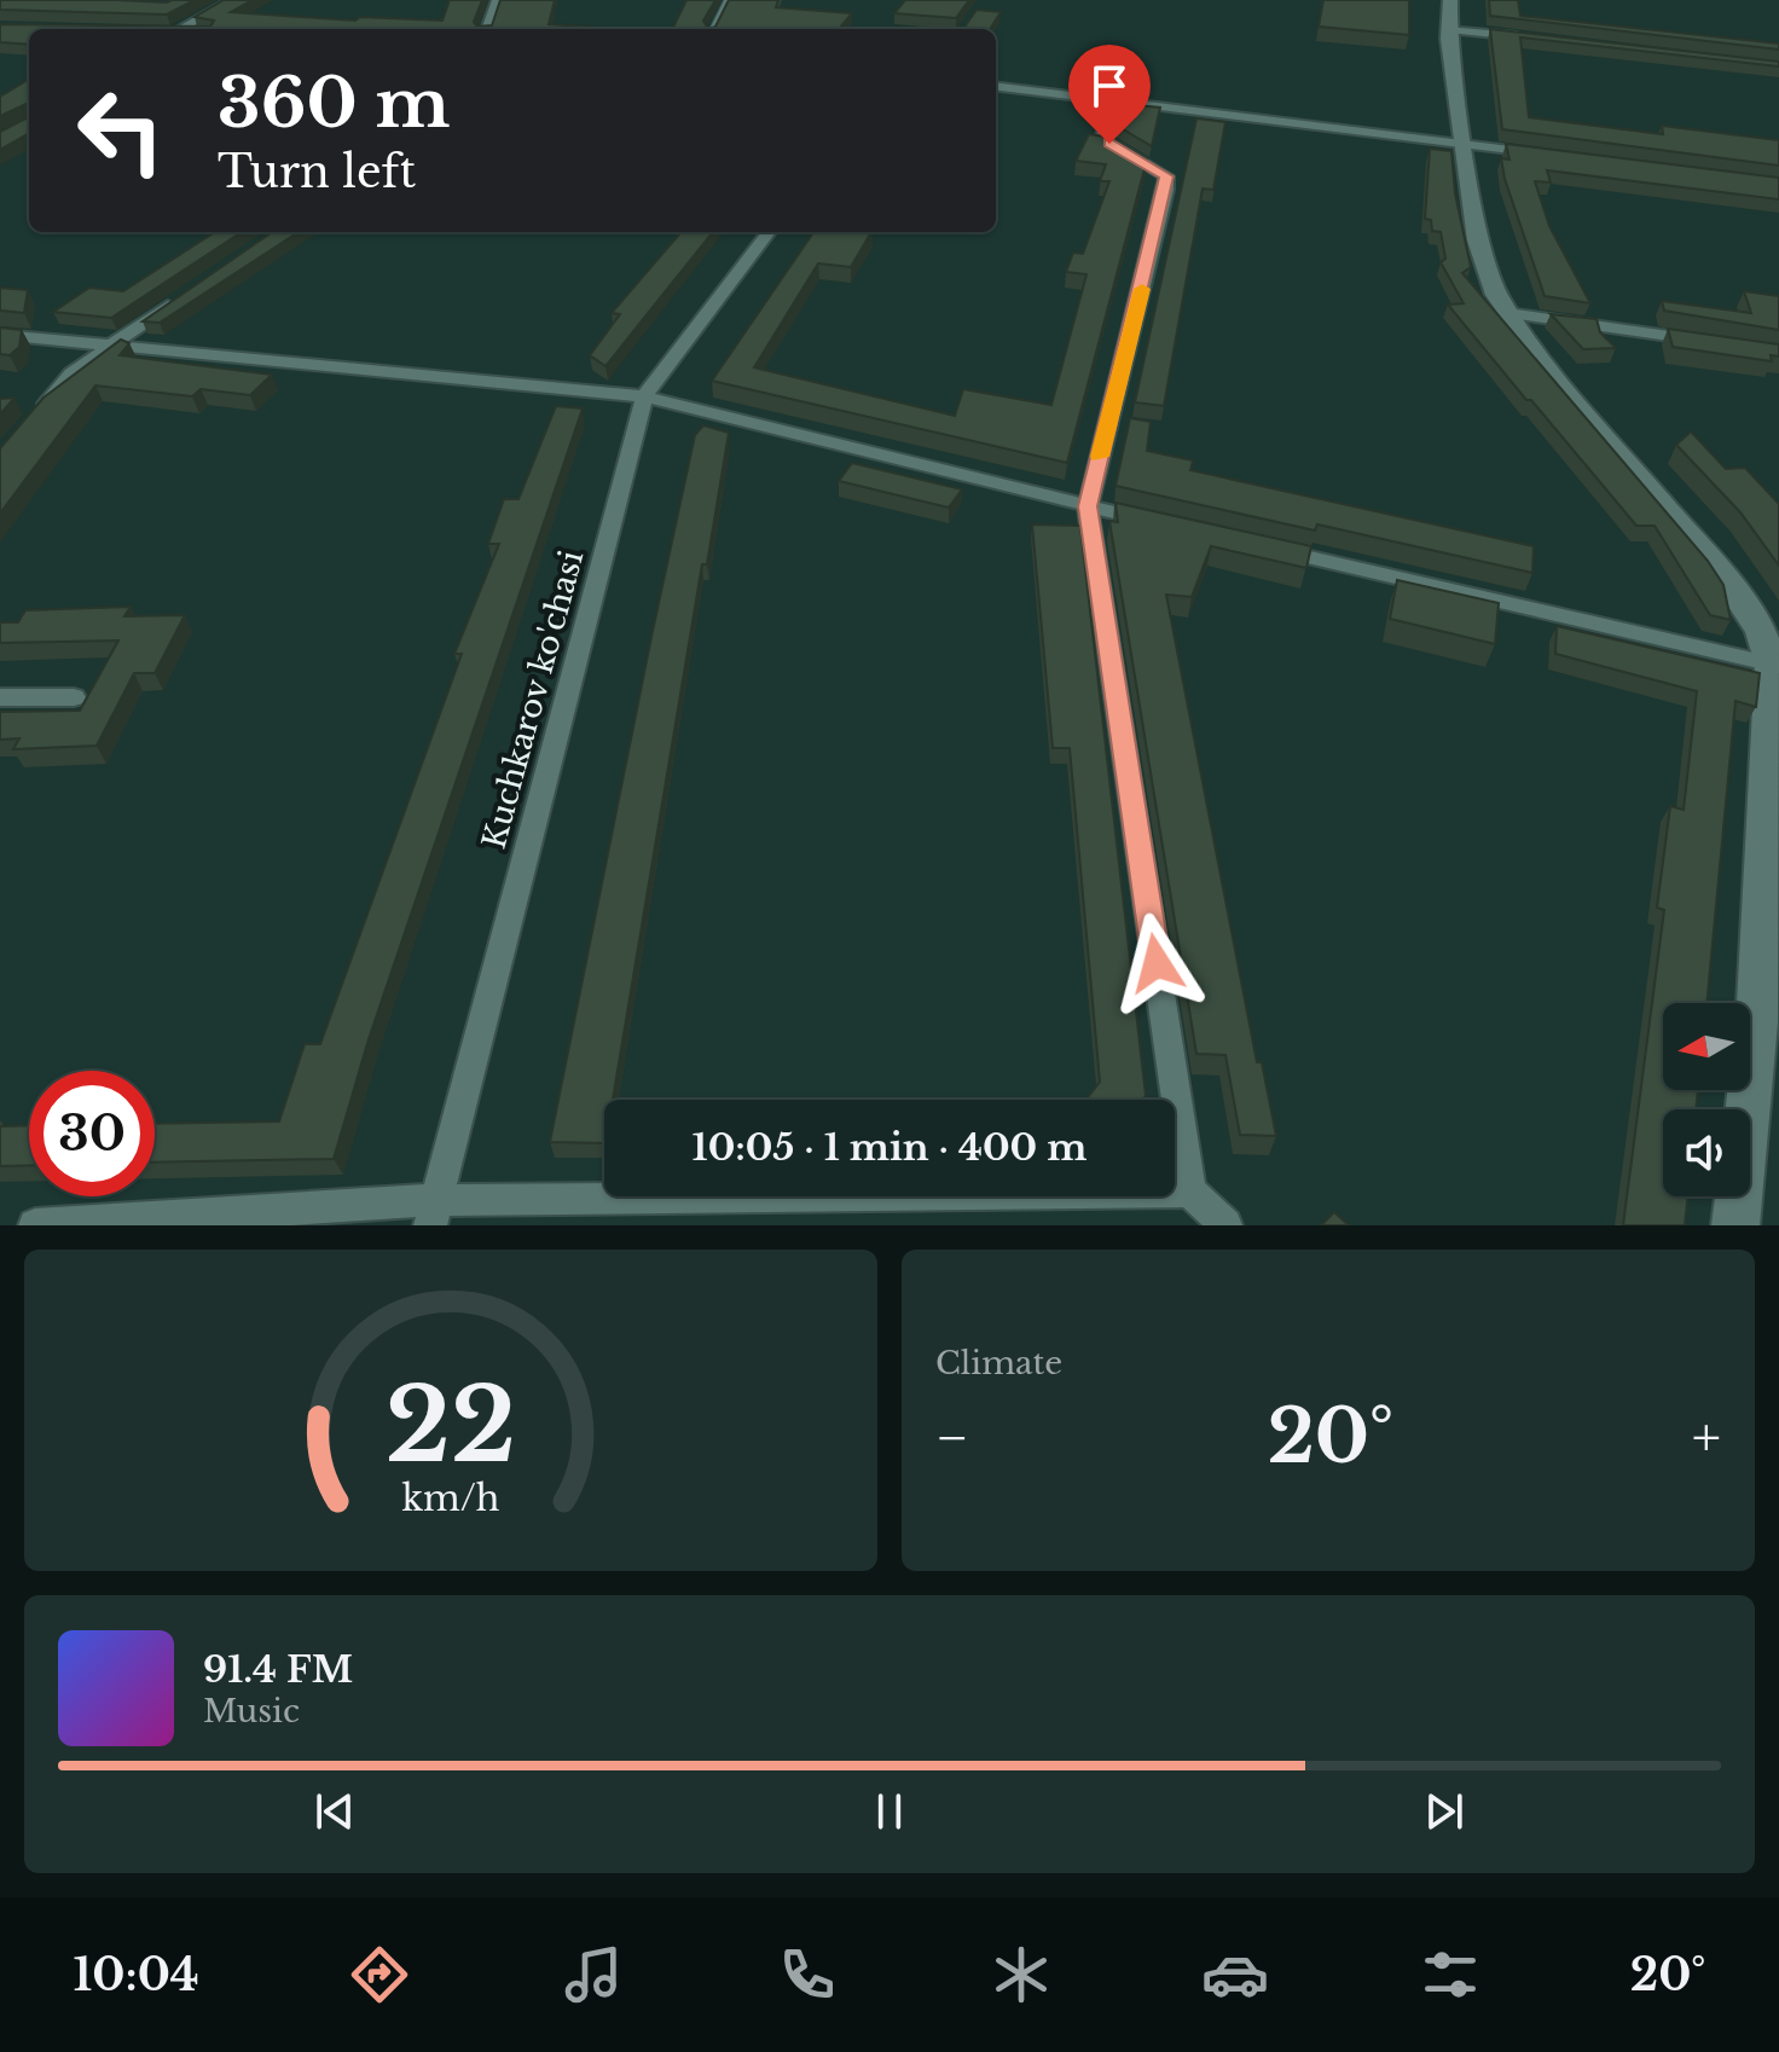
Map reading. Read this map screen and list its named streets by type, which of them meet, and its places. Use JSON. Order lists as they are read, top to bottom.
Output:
{
  "streets": {
    "street": ["Kuchkarov ko'chasi"]
  },
  "north": "left",
  "page": {
    "turn": ["360 m", "Turn left"],
    "limit": "30",
    "trip": "10:05 · 1 min · 400 m",
    "tile": "Climate",
    "heat": ["−", "20°", "+"],
    "song": ["91.4 FM", "Music"],
    "tabs": ["10:04", "20°"],
    "gauge": ["22", "km/h"]
  }
}
